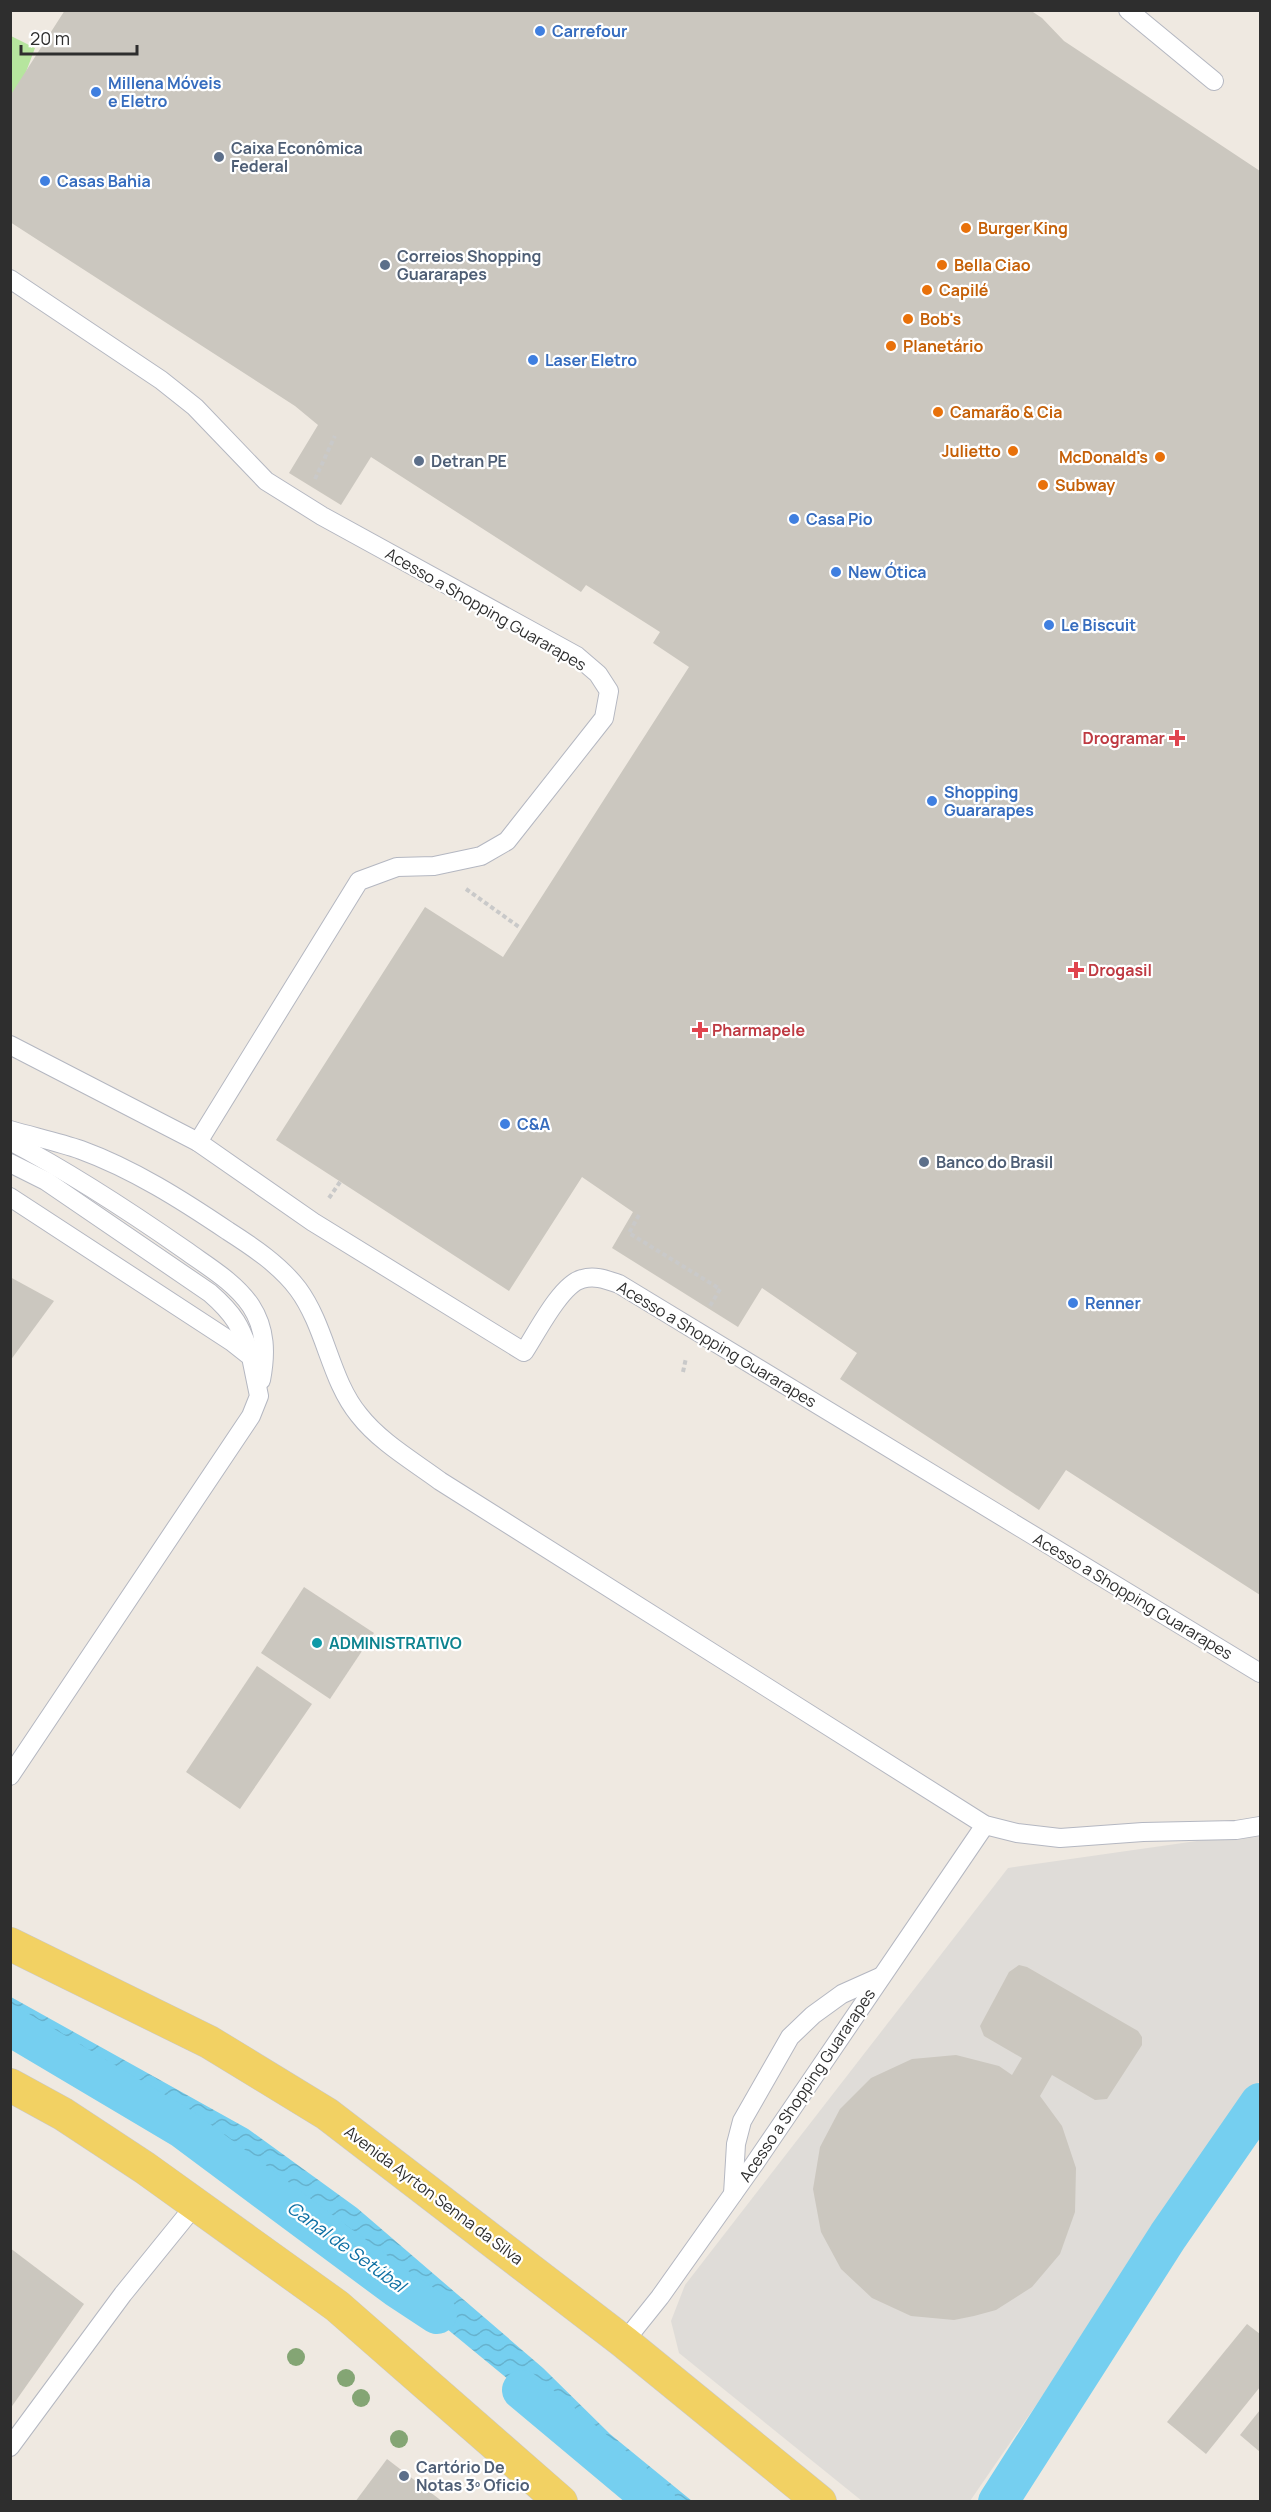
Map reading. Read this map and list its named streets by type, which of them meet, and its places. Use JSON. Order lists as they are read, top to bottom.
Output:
{
  "streets": {
    "main road": ["Avenida Ayrton Senna da Silva"],
    "lane": ["Acesso a Shopping Guararapes"]
  },
  "crossings": [
    ["Acesso a Shopping Guararapes", "Avenida Ayrton Senna da Silva"]
  ],
  "water": ["Canal de Setúbal"],
  "places": {
    "other": [
      "Carrefour",
      "Millena Móveis e Eletro",
      "Caixa Econômica Federal",
      "Casas Bahia",
      "Burger King",
      "Correios Shopping Guararapes",
      "Bella Ciao",
      "Capilé",
      "Bob's",
      "Planetário",
      "Laser Eletro",
      "Camarão & Cia",
      "Julietto",
      "McDonald's",
      "Detran PE",
      "Subway",
      "Casa Pio",
      "New Ótica",
      "Le Biscuit",
      "Shopping Guararapes",
      "C&A",
      "Banco do Brasil",
      "Renner",
      "ADMINISTRATIVO",
      "Cartório De Notas 3º Oficio"
    ],
    "health": ["Drogramar", "Drogasil", "Pharmapele"]
  },
  "scale_bar": "20 m"
}
